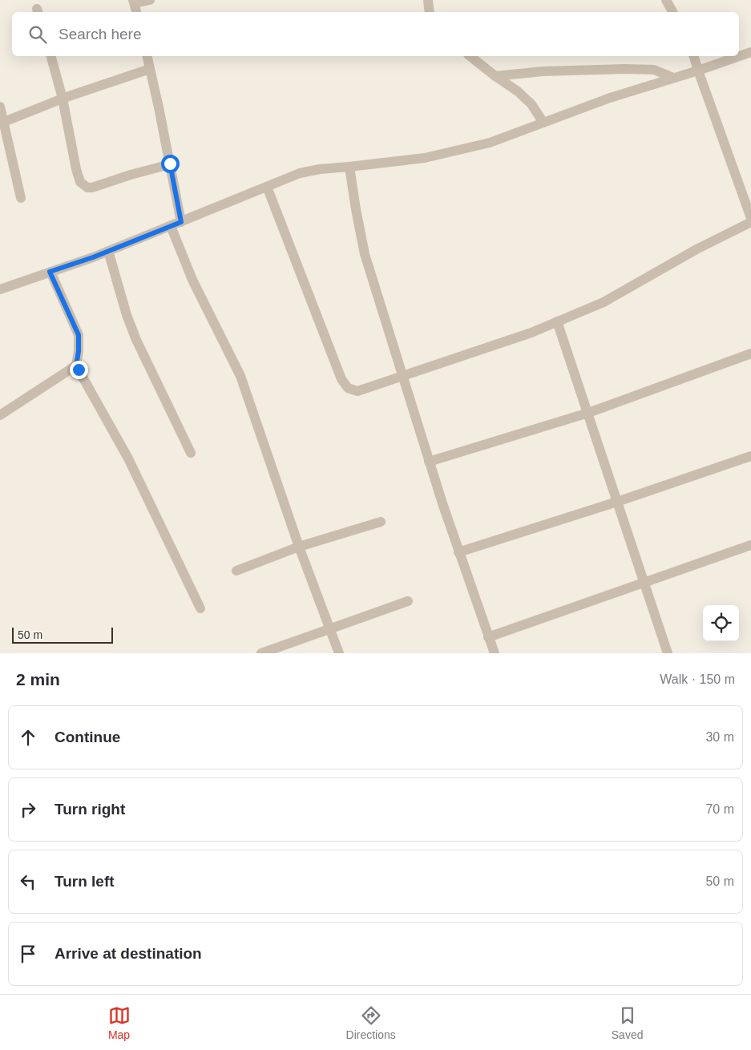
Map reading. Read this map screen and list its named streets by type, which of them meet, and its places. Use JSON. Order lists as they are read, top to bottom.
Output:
{
  "scale_bar": "50 m",
  "page": {
    "search": "Search here",
    "scale": "50 m",
    "heading": ["2 min", "Walk · 150 m"],
    "list": [
      ["Continue", "30 m"],
      ["Turn right", "70 m"],
      ["Turn left", "50 m"],
      "Arrive at destination"
    ],
    "nav": ["Map", "Directions", "Saved"]
  }
}
